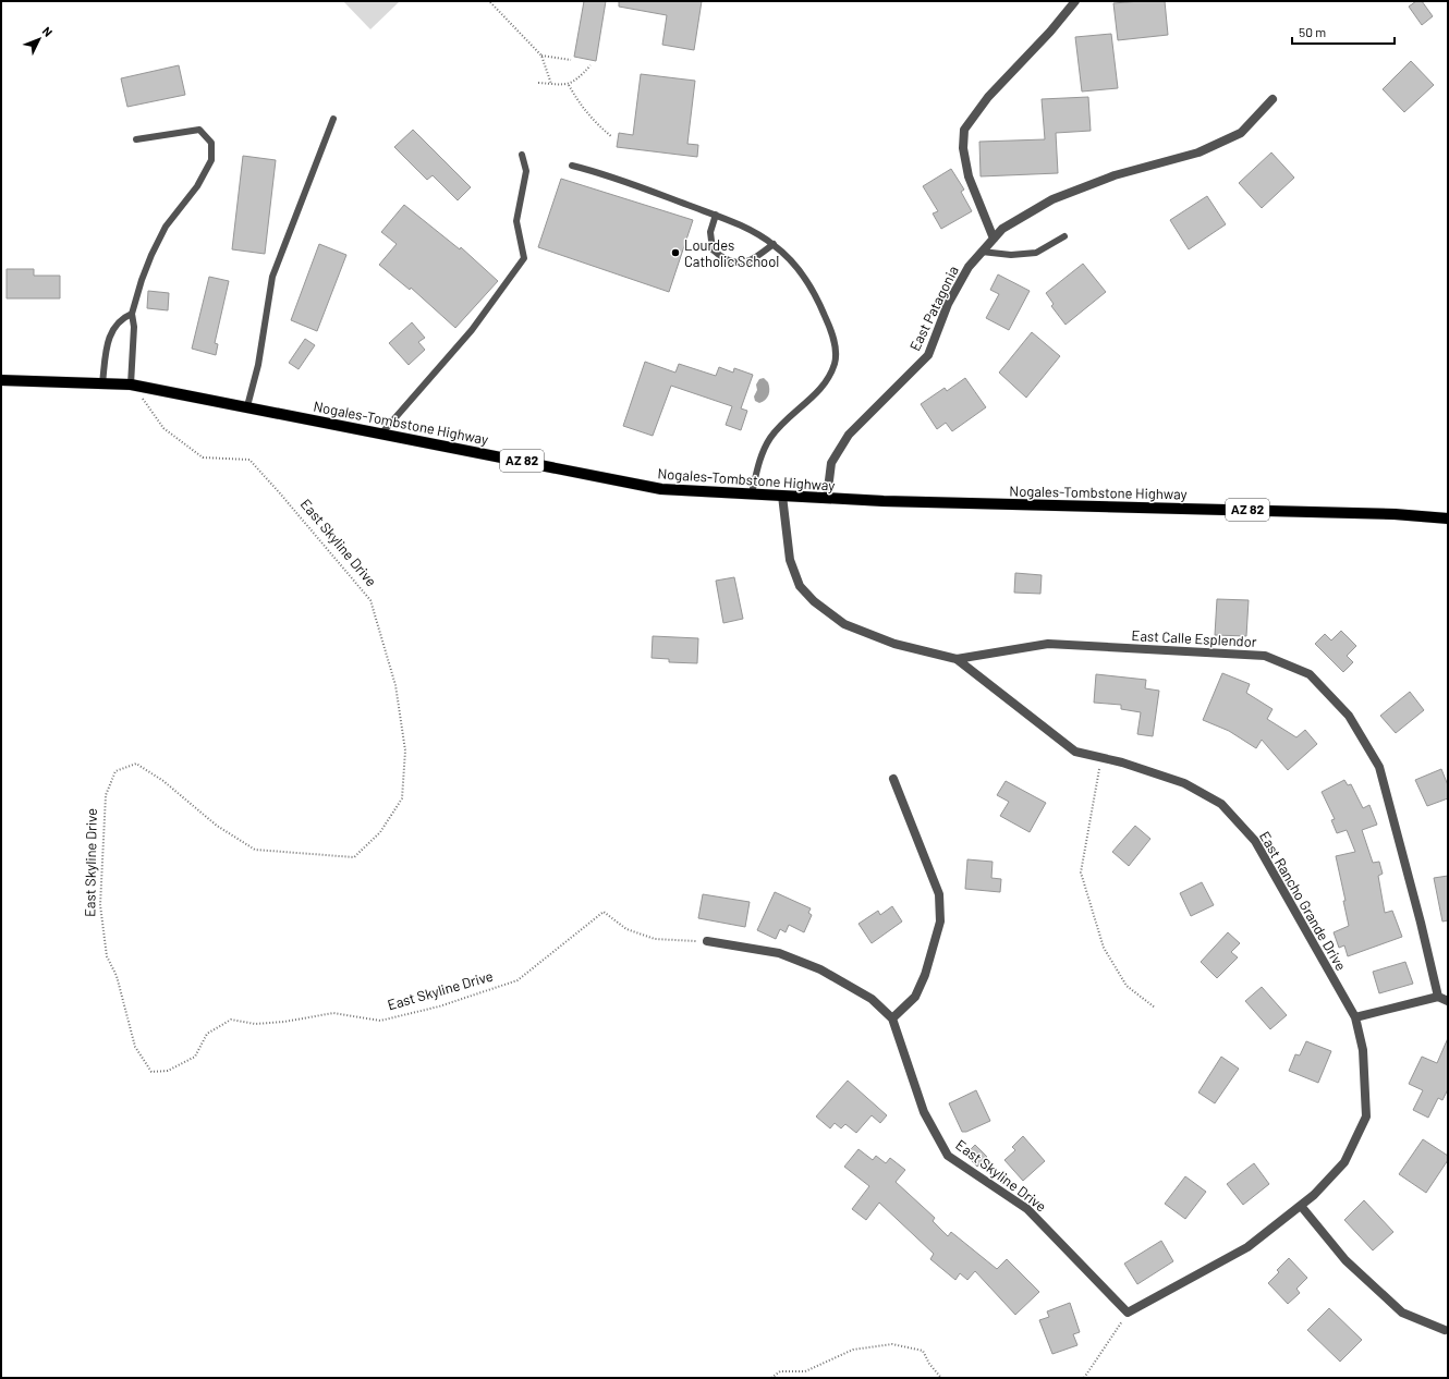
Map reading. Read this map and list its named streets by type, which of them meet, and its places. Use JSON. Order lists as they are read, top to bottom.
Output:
{
  "streets": {
    "main road": ["Nogales-Tombstone Highway", "AZ 82"],
    "street": [
      "East Patagonia",
      "East Skyline Drive",
      "East Calle Esplendor",
      "East Rancho Grande Drive"
    ]
  },
  "crossings": [
    ["East Patagonia", "Nogales-Tombstone Highway"],
    ["Nogales-Tombstone Highway", "East Skyline Drive"],
    ["Nogales-Tombstone Highway", "East Rancho Grande Drive"],
    ["East Calle Esplendor", "East Rancho Grande Drive"]
  ],
  "places": ["Lourdes Catholic School"],
  "scale_bar": "50 m",
  "north": "top right"
}
